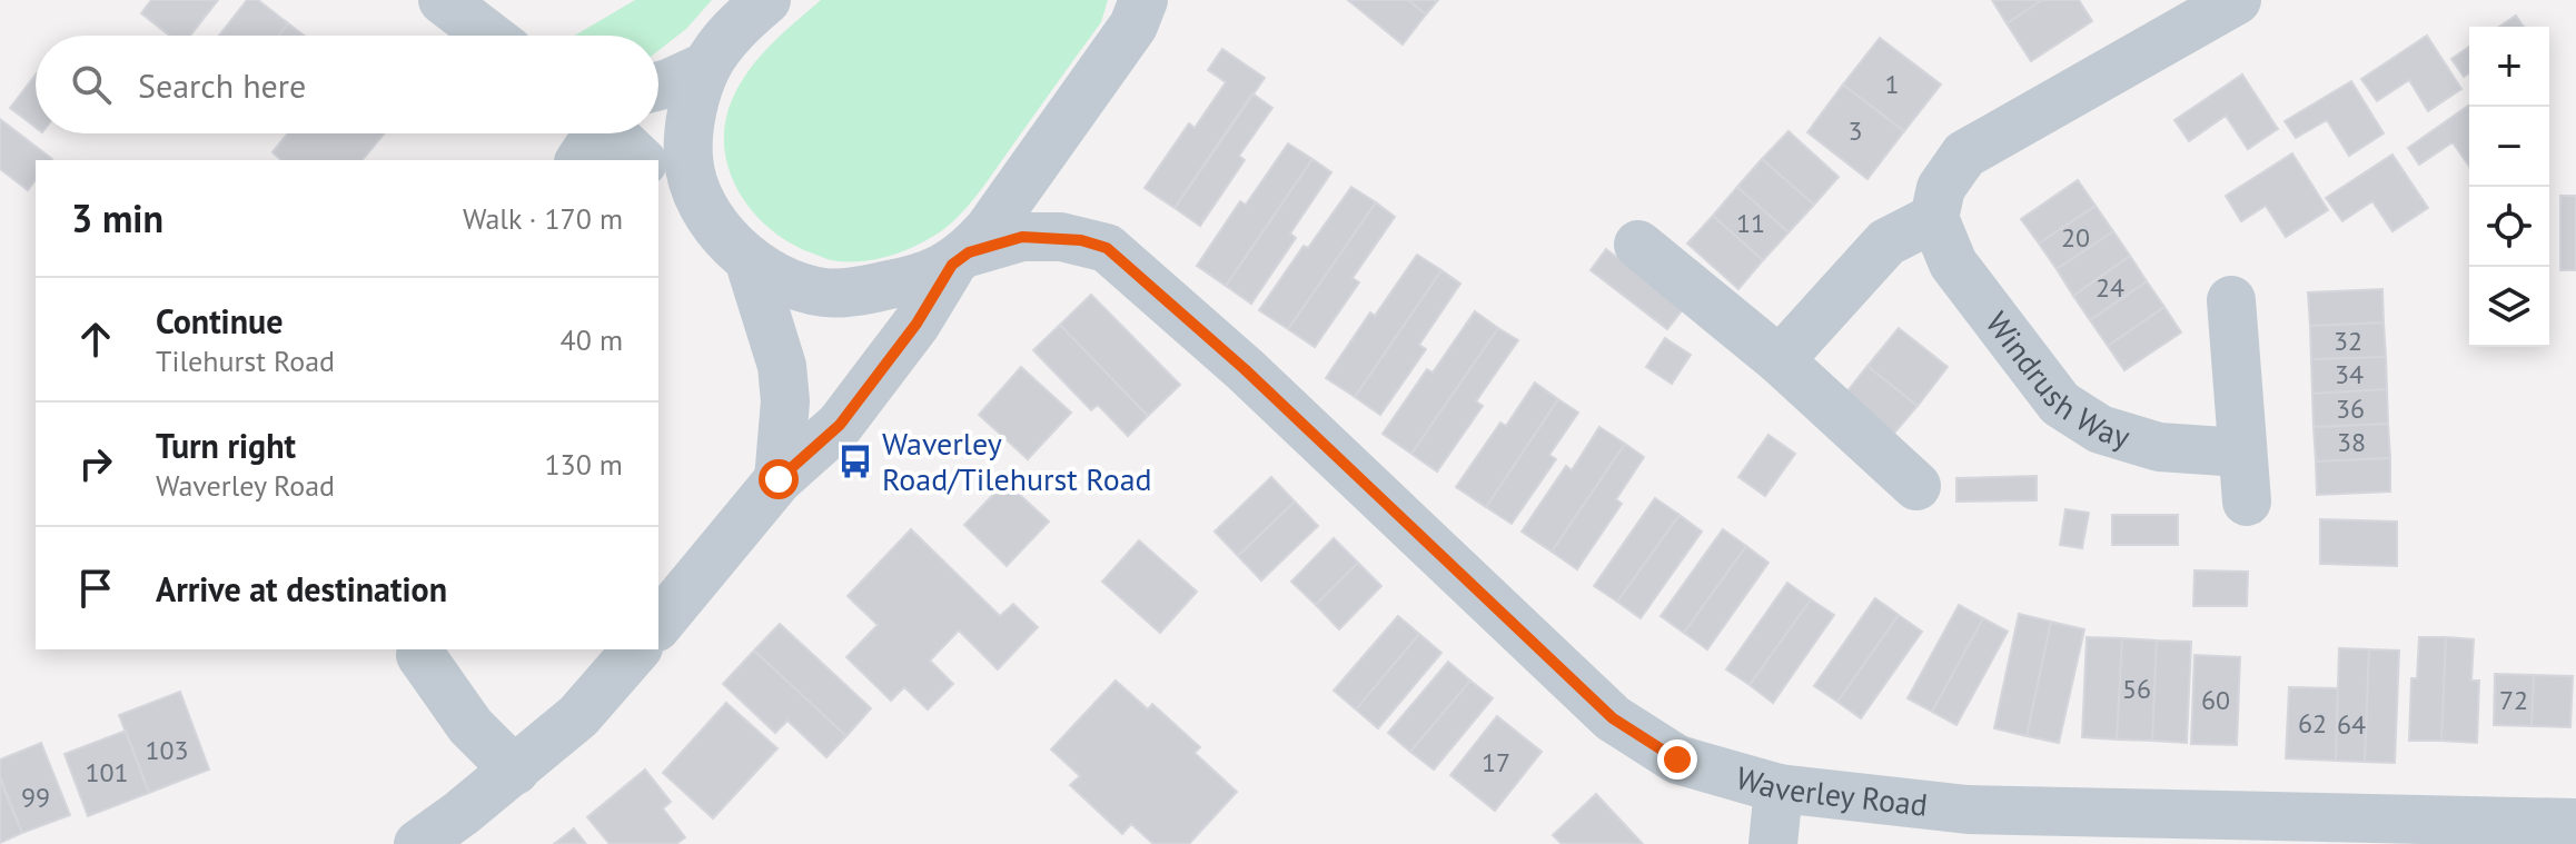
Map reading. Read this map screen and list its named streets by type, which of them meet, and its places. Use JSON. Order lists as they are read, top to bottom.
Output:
{
  "streets": {
    "street": ["Windrush Way", "Waverley Road"]
  },
  "places": {
    "bus stop": ["Waverley Road/Tilehurst Road"]
  },
  "house_numbers": [
    "1",
    "3",
    "11",
    "20",
    "24",
    "32",
    "34",
    "36",
    "38",
    "56",
    "60",
    "72",
    "62",
    "64",
    "103",
    "17",
    "101",
    "99"
  ],
  "page": {
    "map_buttons": ["+", "−"],
    "search": "Search here",
    "heading": ["3 min", "Walk · 170 m"],
    "list": [
      ["Continue", "Tilehurst Road", "40 m"],
      ["Turn right", "Waverley Road", "130 m"],
      "Arrive at destination"
    ]
  }
}
